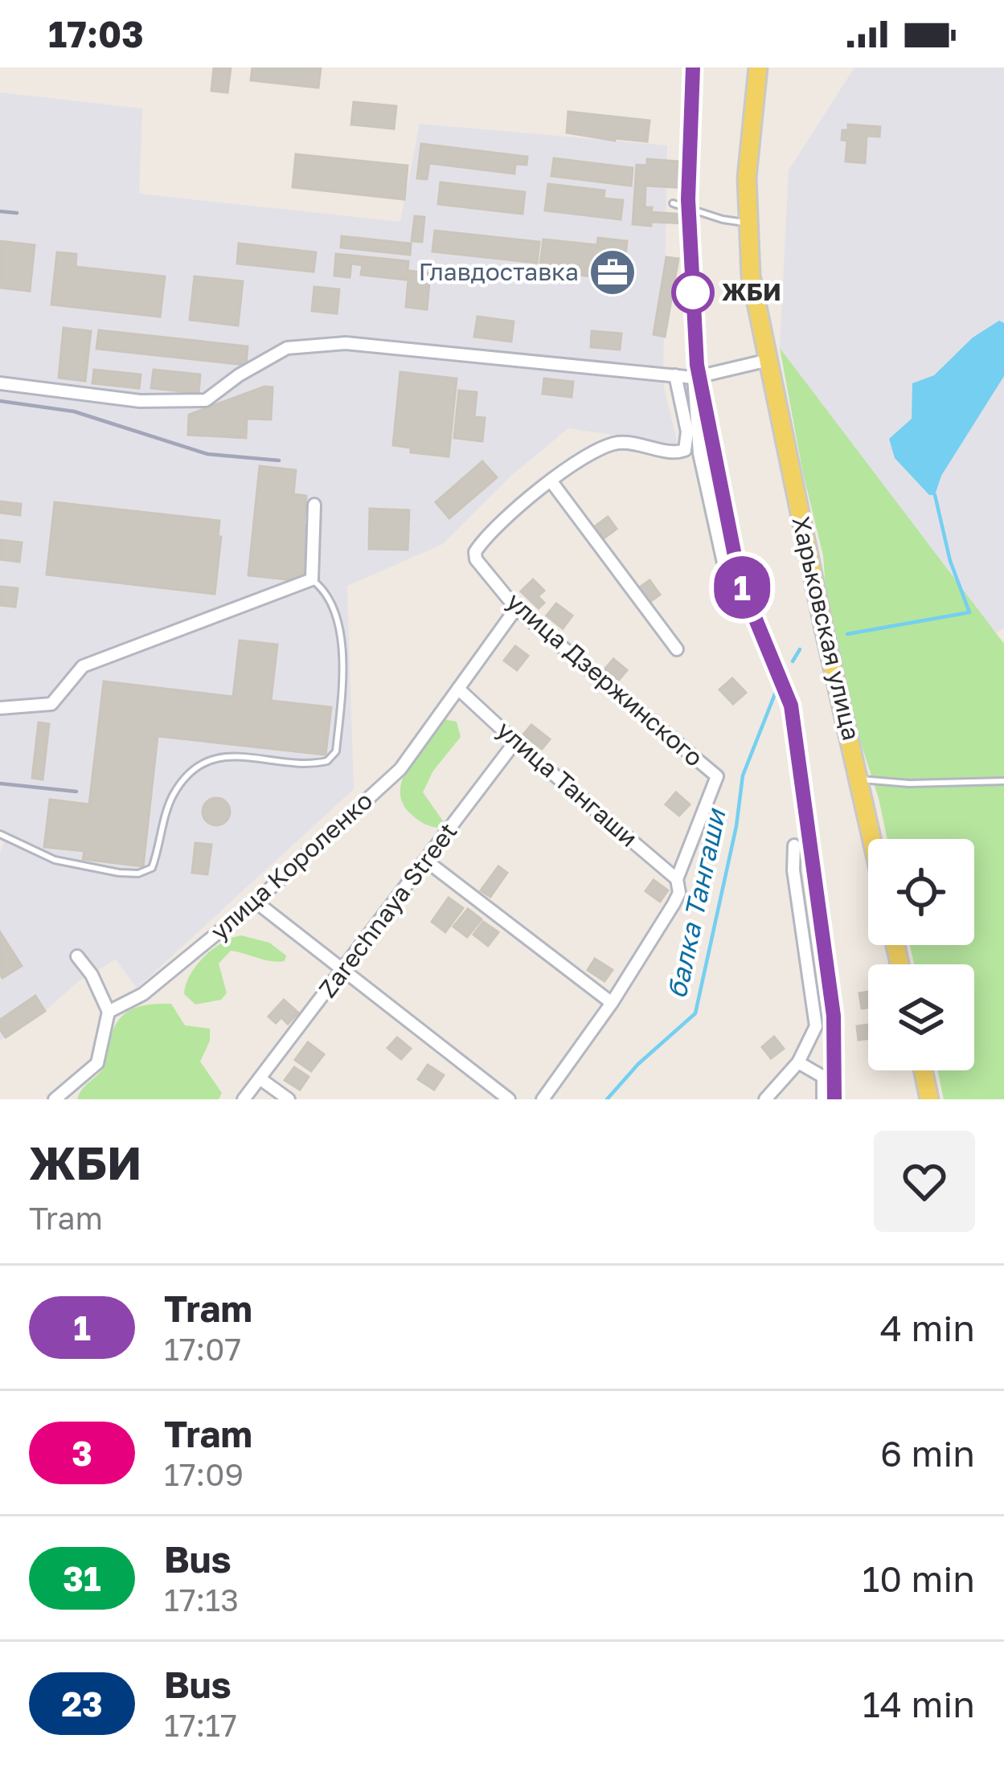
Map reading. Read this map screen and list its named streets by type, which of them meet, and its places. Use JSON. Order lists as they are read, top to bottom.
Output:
{
  "streets": {
    "main road": ["Харьковская улица"],
    "street": [
      "улица Дзержинского",
      "улица Тангаши",
      "улица Короленко",
      "Zarechnaya Street"
    ]
  },
  "crossings": [
    ["улица Дзержинского", "улица Тангаши"],
    ["улица Дзержинского", "улица Короленко"],
    ["улица Тангаши", "улица Короленко"],
    ["улица Тангаши", "Zarechnaya Street"]
  ],
  "water": ["балка Тангаши"],
  "places": {
    "office": ["Главдоставка"],
    "other": ["ЖБИ"]
  },
  "lines": ["tram line 1"],
  "page": {
    "status": "17:03",
    "on_map": "1",
    "heading": ["ЖБИ", "Tram"],
    "list": [
      {
        "mark": "1",
        "name": "Tram",
        "note": "17:07",
        "value": "4 min"
      },
      {
        "mark": "3",
        "name": "Tram",
        "note": "17:09",
        "value": "6 min"
      },
      {
        "mark": "31",
        "name": "Bus",
        "note": "17:13",
        "value": "10 min"
      },
      {
        "mark": "23",
        "name": "Bus",
        "note": "17:17",
        "value": "14 min"
      }
    ]
  }
}
